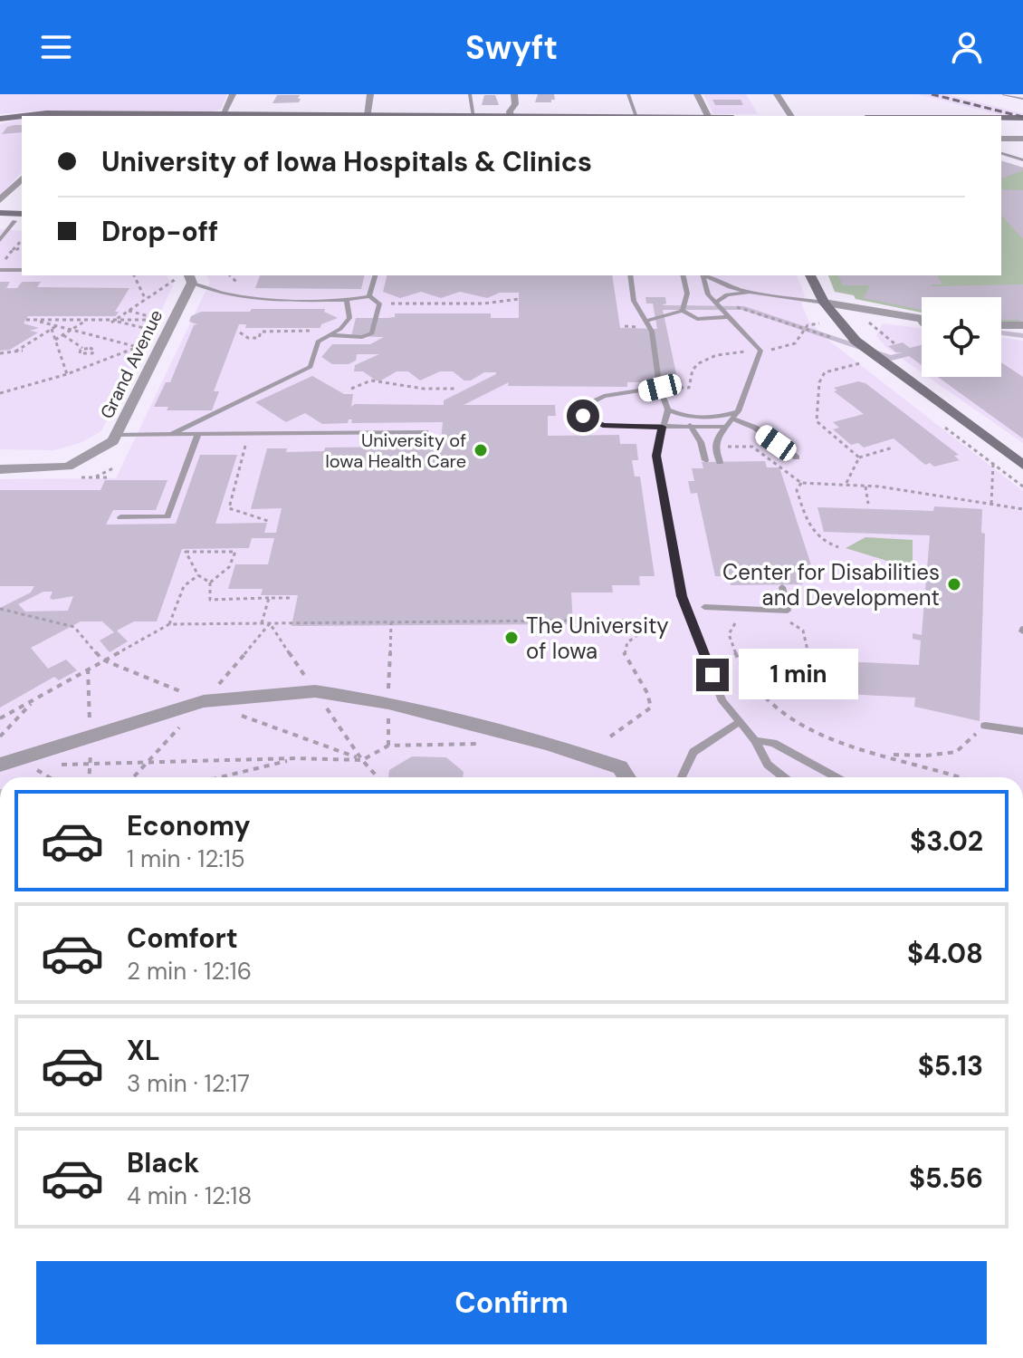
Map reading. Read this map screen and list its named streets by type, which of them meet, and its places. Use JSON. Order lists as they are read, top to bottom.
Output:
{
  "streets": {
    "street": ["Grand Avenue"]
  },
  "places": ["University of Iowa Health Care", "Center for Disabilities and Development", "The University of Iowa"],
  "page": {
    "header": "Swyft",
    "banner": ["University of Iowa Hospitals & Clinics", "Drop-off"],
    "bubble": "1 min",
    "list": [
      {
        "name": "Economy",
        "note": "1 min · 12:15",
        "value": "$3.02"
      },
      {
        "name": "Comfort",
        "note": "2 min · 12:16",
        "value": "$4.08"
      },
      {
        "name": "XL",
        "note": "3 min · 12:17",
        "value": "$5.13"
      },
      {
        "name": "Black",
        "note": "4 min · 12:18",
        "value": "$5.56"
      }
    ],
    "buttons": "Confirm"
  }
}
